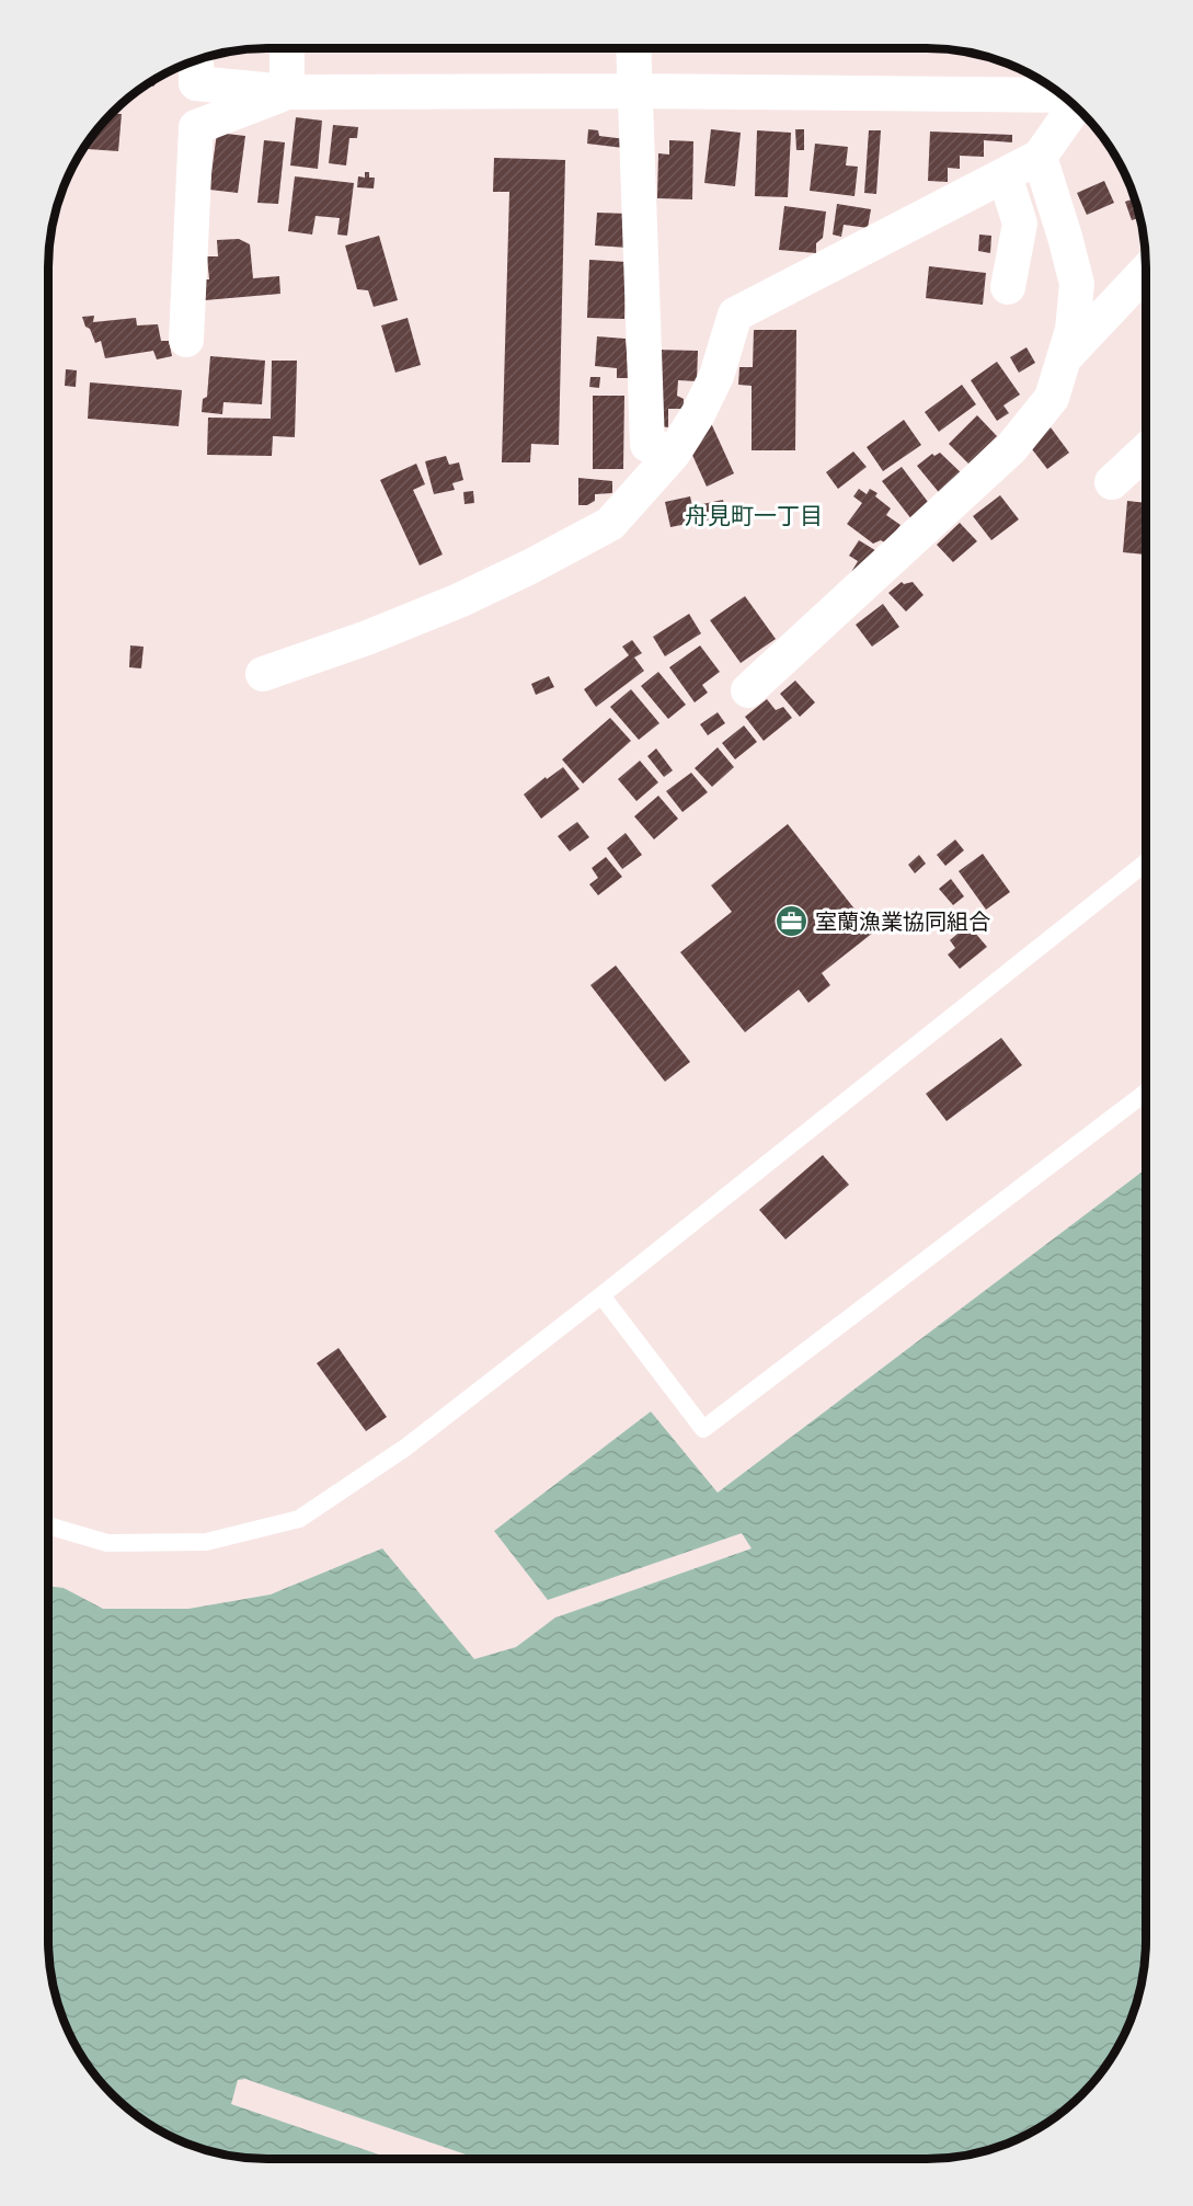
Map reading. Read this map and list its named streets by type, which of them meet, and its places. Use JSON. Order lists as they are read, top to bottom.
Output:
{
  "districts": ["舟見町一丁目"],
  "places": {
    "office": ["室蘭漁業協同組合"]
  }
}
